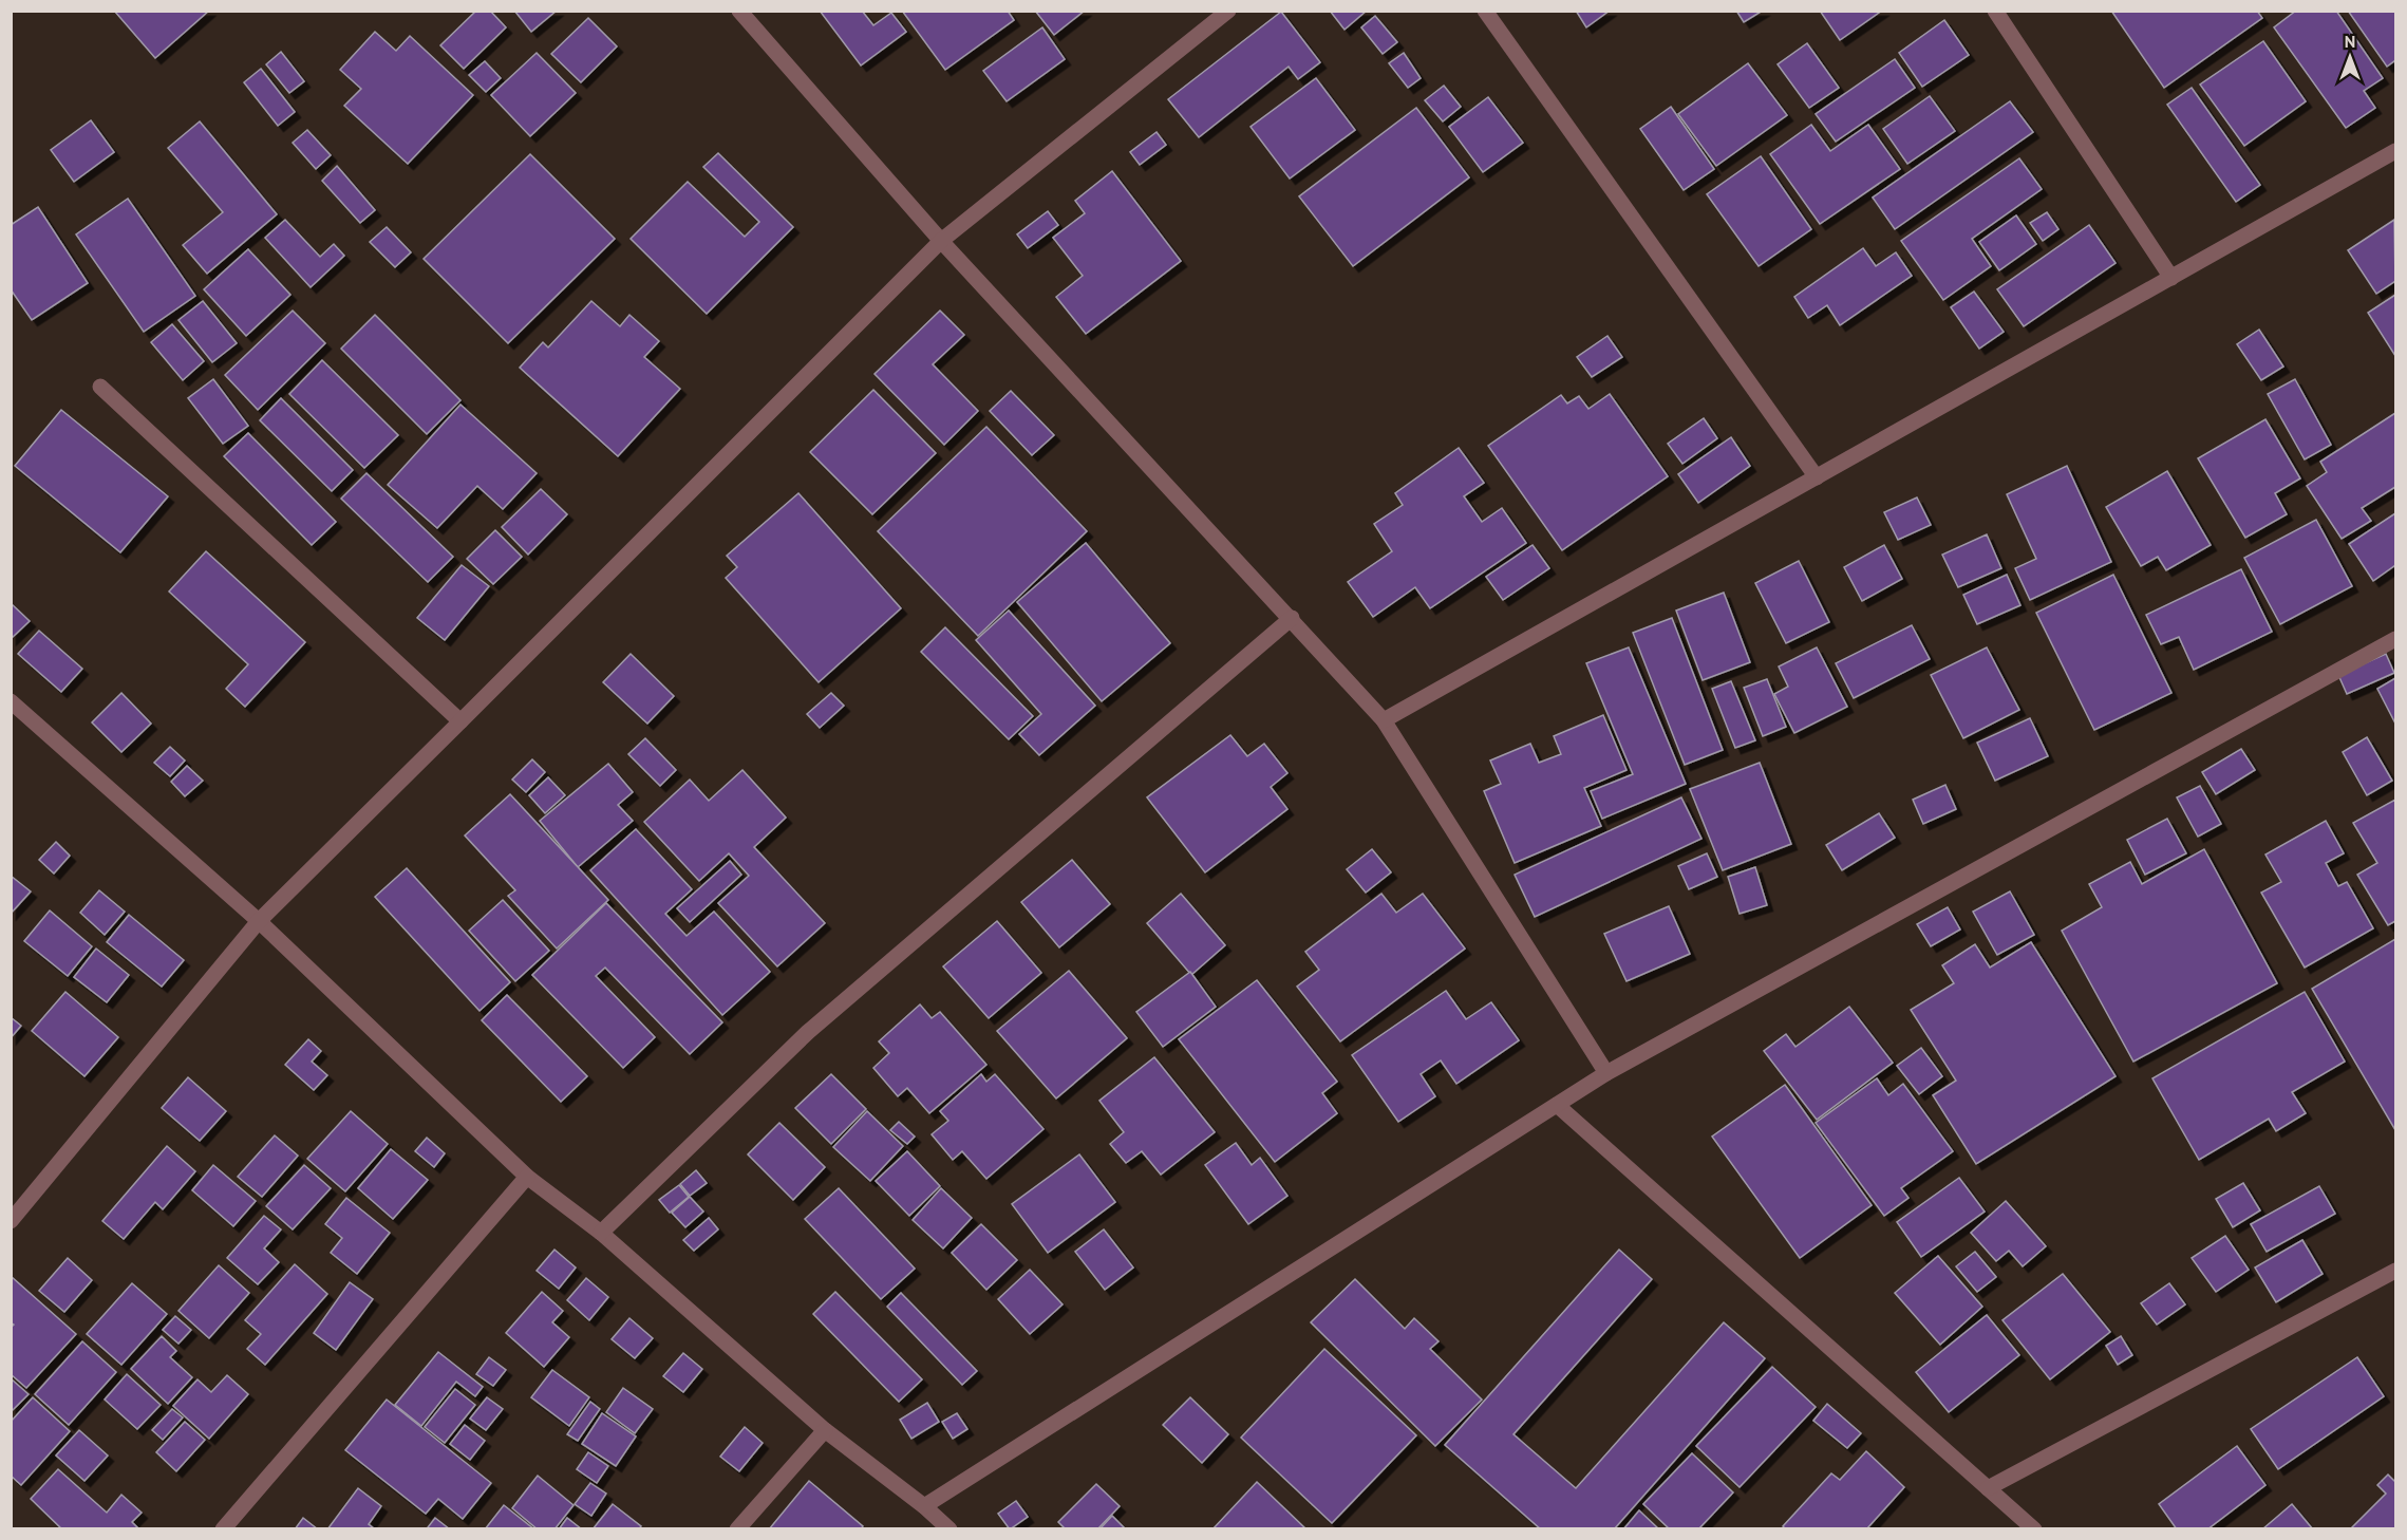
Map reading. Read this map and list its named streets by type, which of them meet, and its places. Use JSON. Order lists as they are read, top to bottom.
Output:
{
  "north": "top"
}
